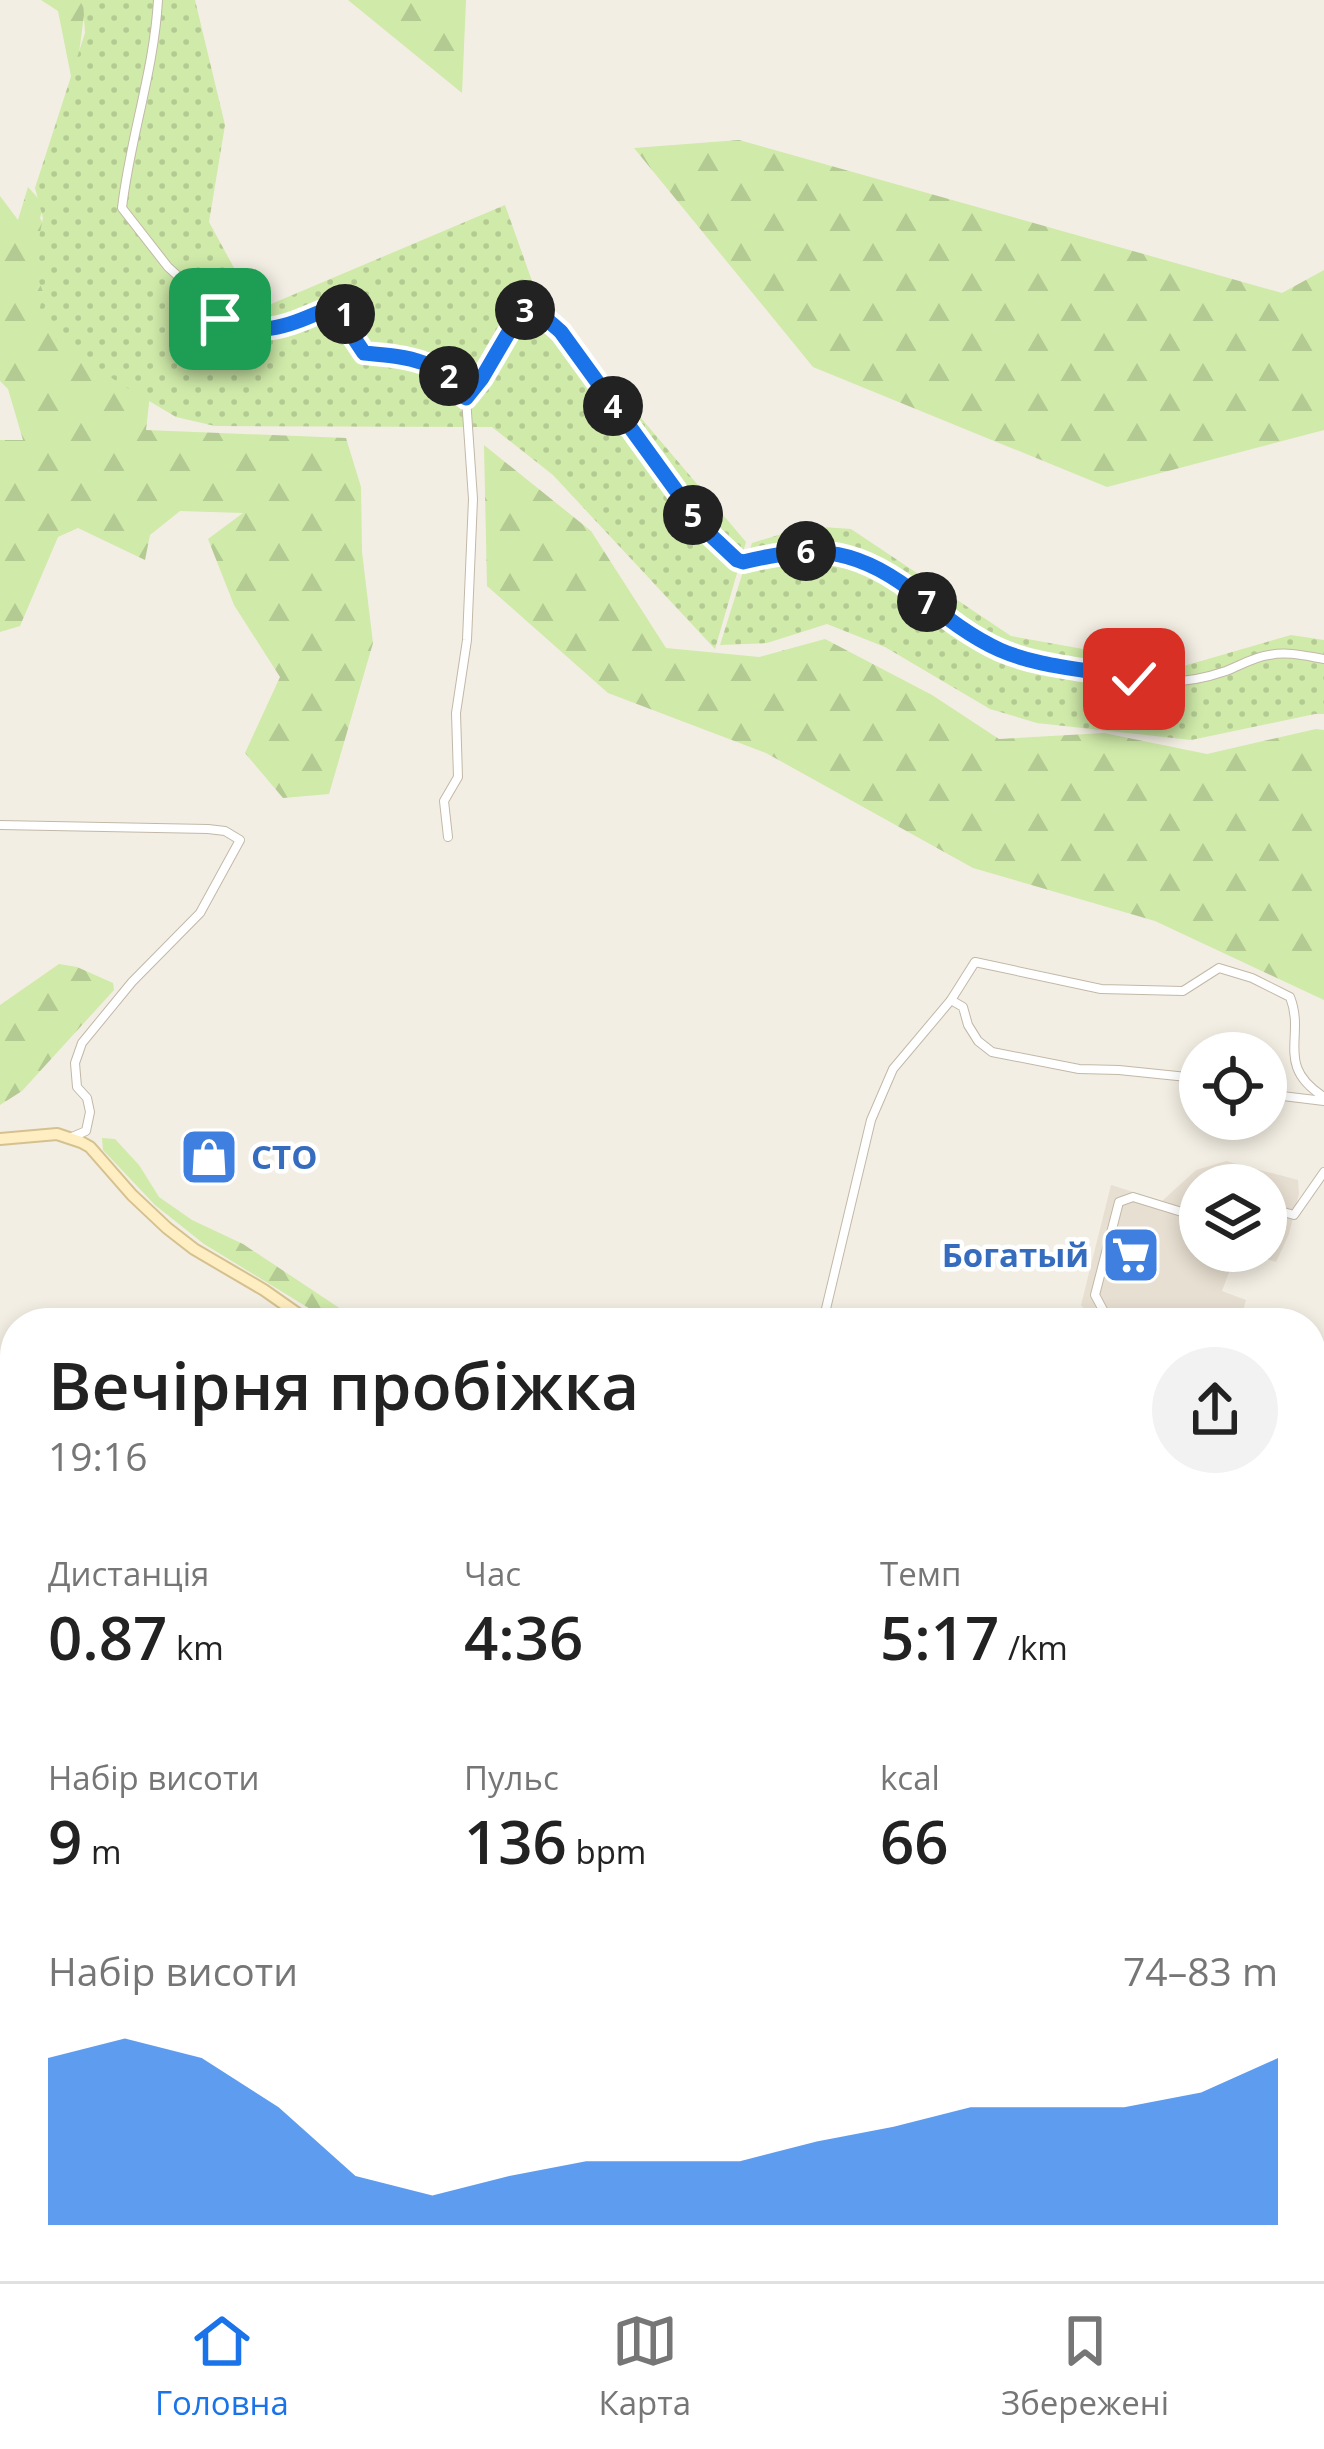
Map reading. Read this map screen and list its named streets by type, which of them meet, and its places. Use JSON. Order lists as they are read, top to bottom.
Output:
{
  "places": {
    "shop": ["СТО"],
    "supermarket": ["Богатый"]
  },
  "page": {
    "pins": [
      "3",
      "1",
      "2",
      "4",
      "5",
      "6",
      "7"
    ],
    "heading": ["Вечірня пробіжка", "19:16"],
    "stats": [
      ["Дистанція", "0.87 km"],
      ["Час", "4:36"],
      ["Темп", "5:17 /km"],
      ["Набір висоти", "9 m"],
      ["Пульс", "136 bpm"],
      ["kcal", "66"]
    ],
    "chart": ["Набір висоти", "74–83 m"],
    "tabs": ["Головна", "Карта", "Збережені"]
  }
}
